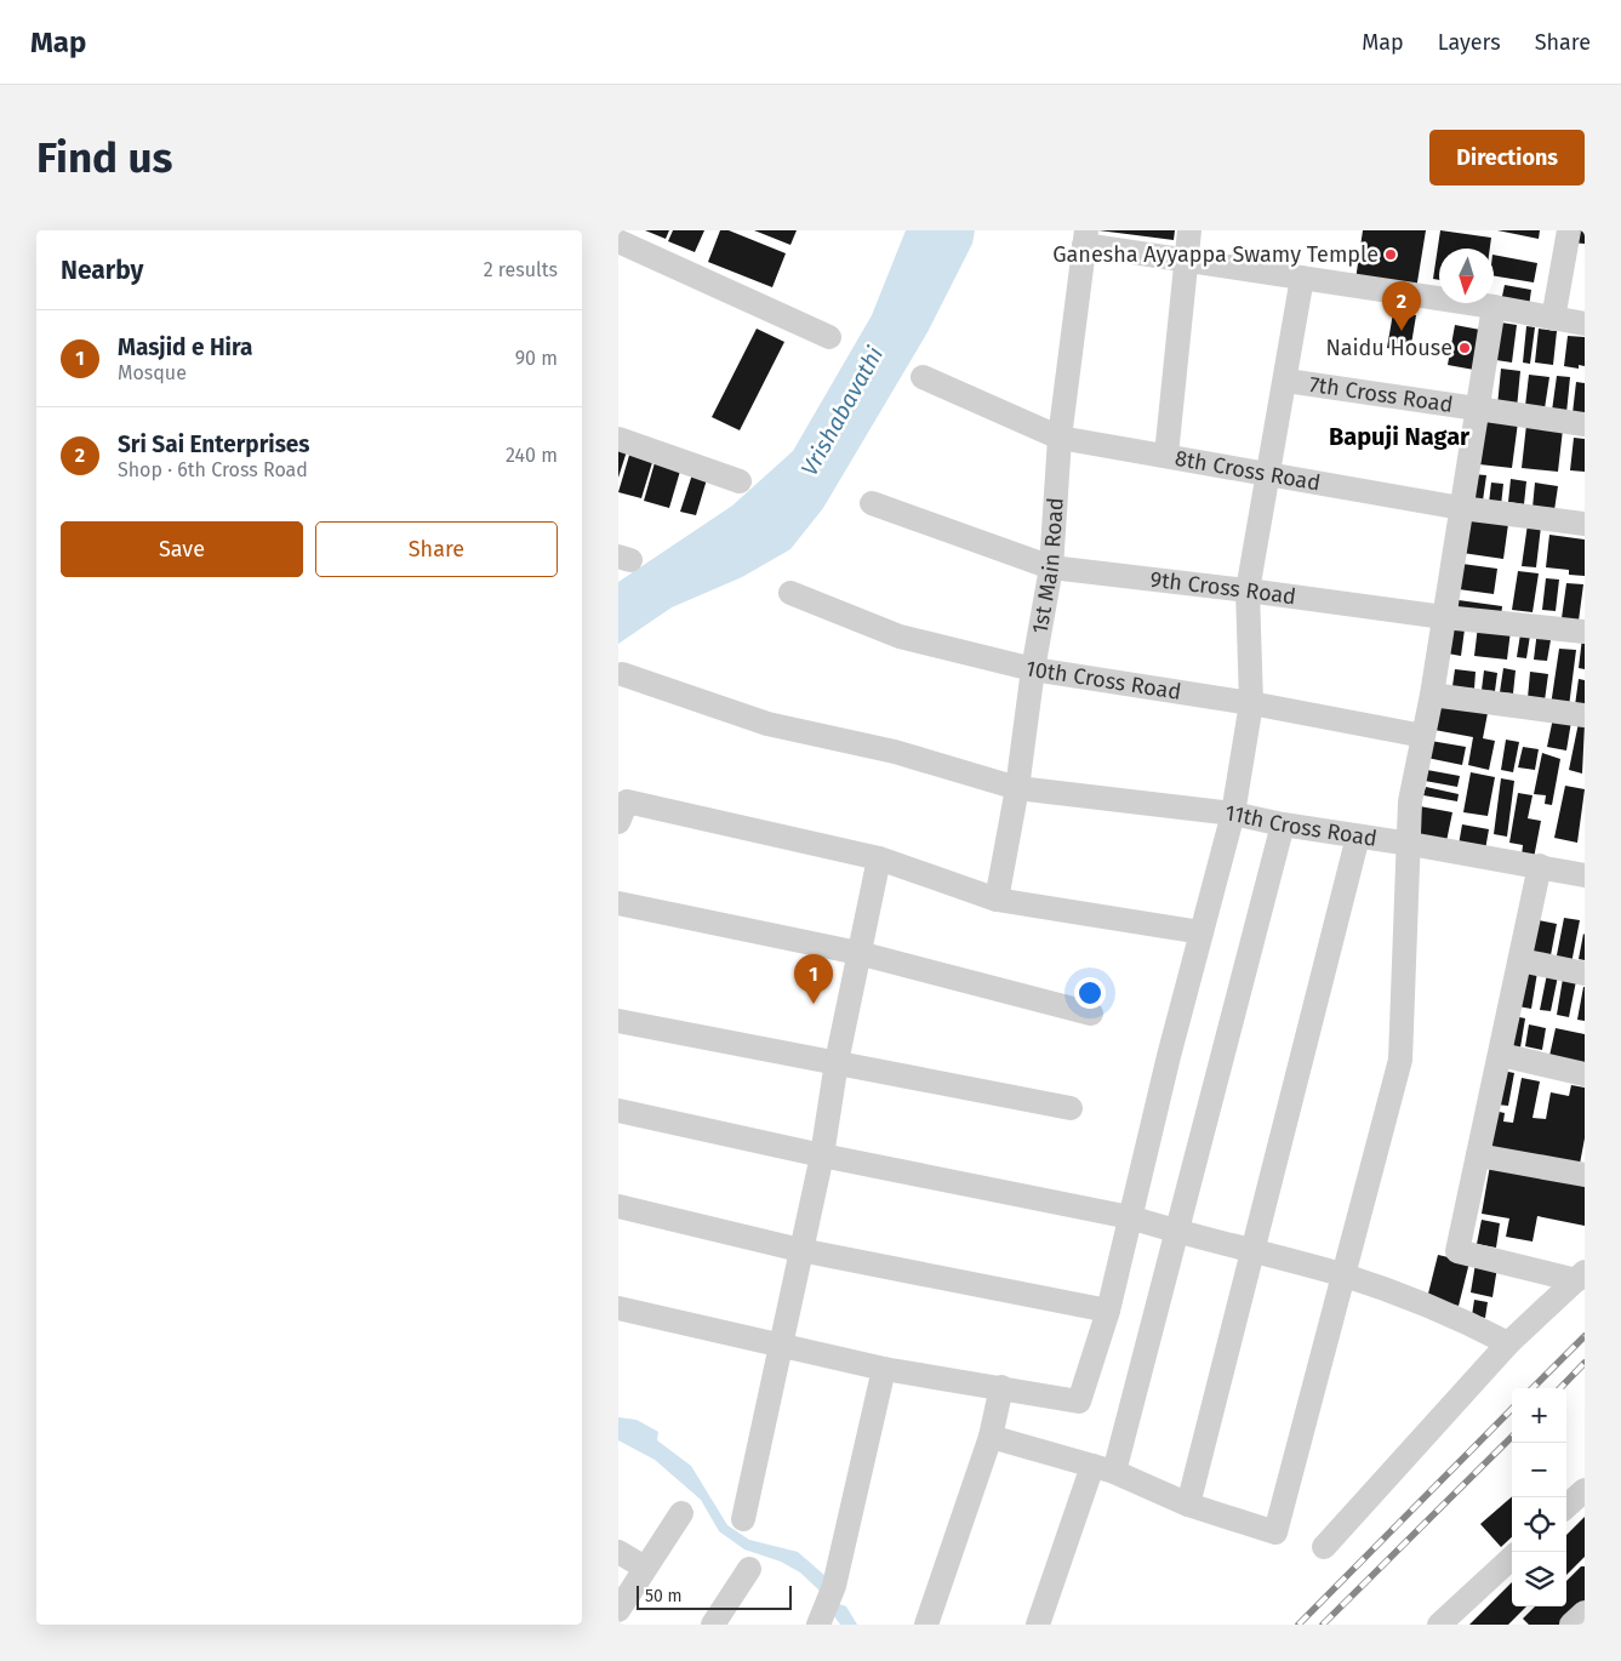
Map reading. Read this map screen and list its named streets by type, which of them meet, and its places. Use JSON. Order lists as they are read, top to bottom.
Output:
{
  "streets": {
    "street": [
      "7th Cross Road",
      "8th Cross Road",
      "1st Main Road",
      "9th Cross Road",
      "10th Cross Road",
      "11th Cross Road"
    ]
  },
  "crossings": [
    ["8th Cross Road", "1st Main Road"],
    ["1st Main Road", "9th Cross Road"],
    ["1st Main Road", "10th Cross Road"],
    ["1st Main Road", "11th Cross Road"]
  ],
  "districts": ["Bapuji Nagar"],
  "water": ["Vrishabavathi"],
  "places": ["Ganesha Ayyappa Swamy Temple", "Naidu House"],
  "scale_bar": "50 m",
  "north": "bottom",
  "page": {
    "header": "Map",
    "nav": ["Map", "Layers", "Share"],
    "buttons": [
      "Directions",
      ["Save", "Share"]
    ],
    "title": "Find us",
    "heading": ["Nearby", "2 results"],
    "pins": ["2", "1"],
    "list": [
      {
        "mark": "1",
        "name": "Masjid e Hira",
        "note": "Mosque",
        "value": "90 m"
      },
      {
        "mark": "2",
        "name": "Sri Sai Enterprises",
        "note": "Shop · 6th Cross Road",
        "value": "240 m"
      }
    ],
    "map_buttons": ["+", "−"],
    "scale": "50 m"
  }
}
